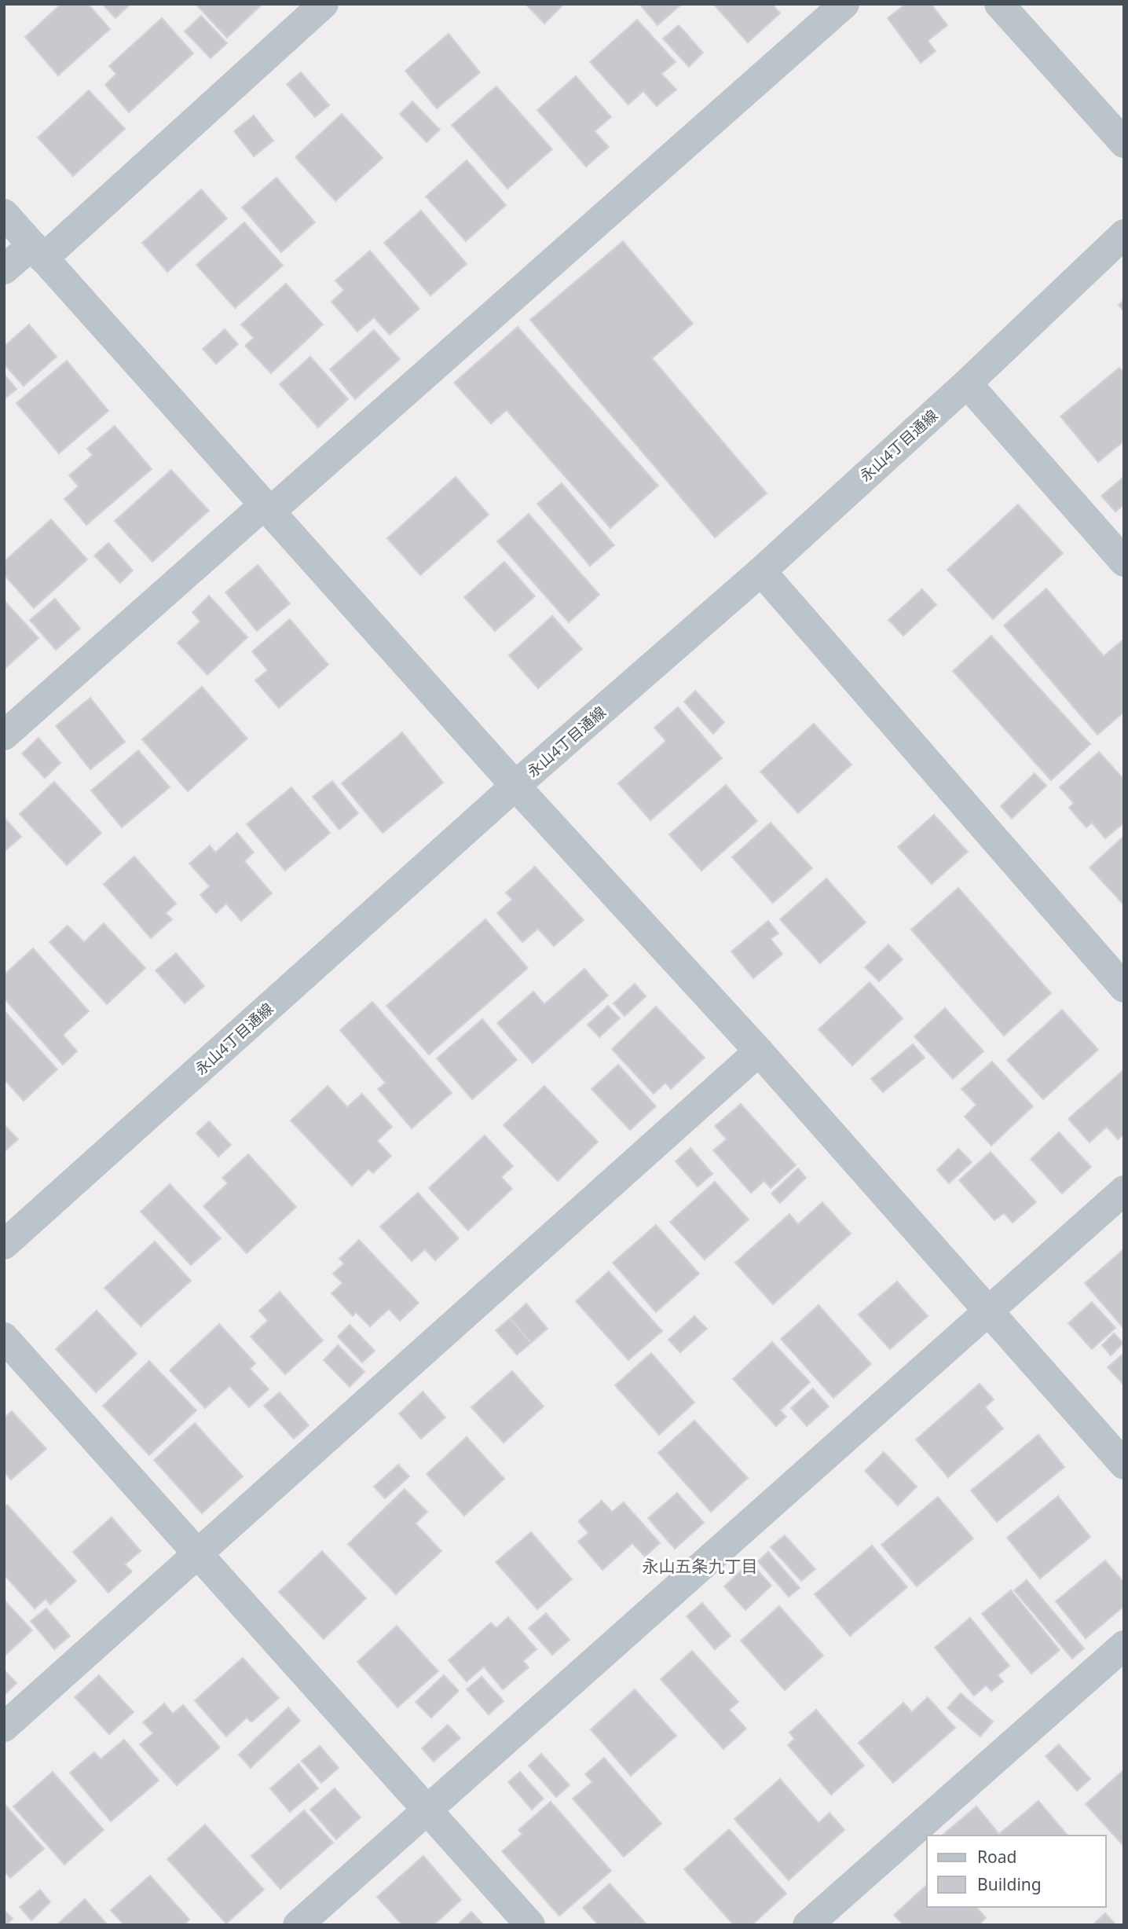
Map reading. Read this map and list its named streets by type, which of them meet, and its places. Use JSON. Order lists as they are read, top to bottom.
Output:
{
  "streets": {
    "street": ["永山4丁目通線"]
  },
  "districts": ["永山五条九丁目"],
  "legend": ["Road", "Building"]
}
